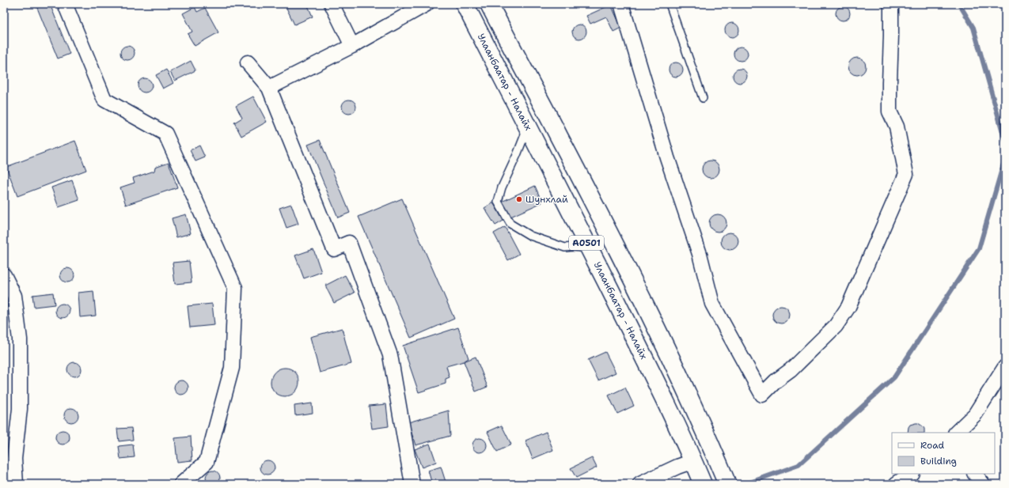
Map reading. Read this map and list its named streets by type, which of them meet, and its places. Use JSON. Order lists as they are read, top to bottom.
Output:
{
  "streets": {
    "highway": ["Улаанбаатар - Налайх", "A0501"]
  },
  "places": ["Шунхлай"],
  "legend": ["Road", "Building"]
}
